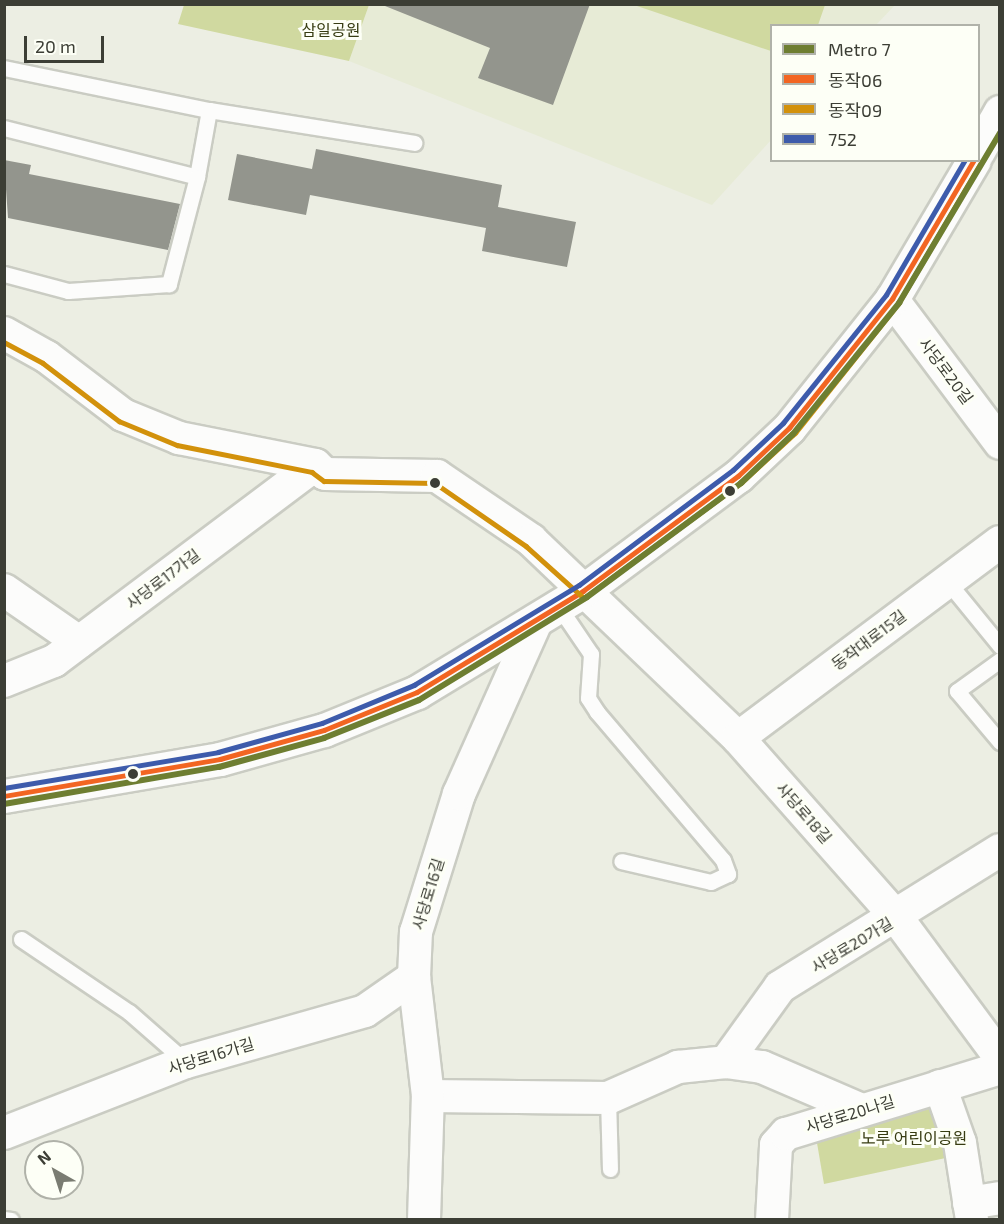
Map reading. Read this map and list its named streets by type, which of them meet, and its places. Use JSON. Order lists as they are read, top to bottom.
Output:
{
  "streets": {
    "street": [
      "사당로20길",
      "사당로17가길",
      "동작대로15길",
      "사당로18길",
      "사당로16길",
      "사당로20가길",
      "사당로16가길",
      "사당로20나길"
    ]
  },
  "crossings": [
    ["사당로17가길", "사당로18길"],
    ["동작대로15길", "사당로18길"],
    ["사당로18길", "사당로16길"],
    ["사당로18길", "사당로20가길"],
    ["사당로16길", "사당로16가길"]
  ],
  "parks": ["삼일공원", "노루 어린이공원"],
  "lines": [
    "metro line 7",
    "transit line 동작06",
    "transit line 752",
    "transit line 동작09"
  ],
  "legend": [
    "Metro 7",
    "동작06",
    "동작09",
    "752"
  ],
  "scale_bar": "20 m",
  "north": "top left"
}
